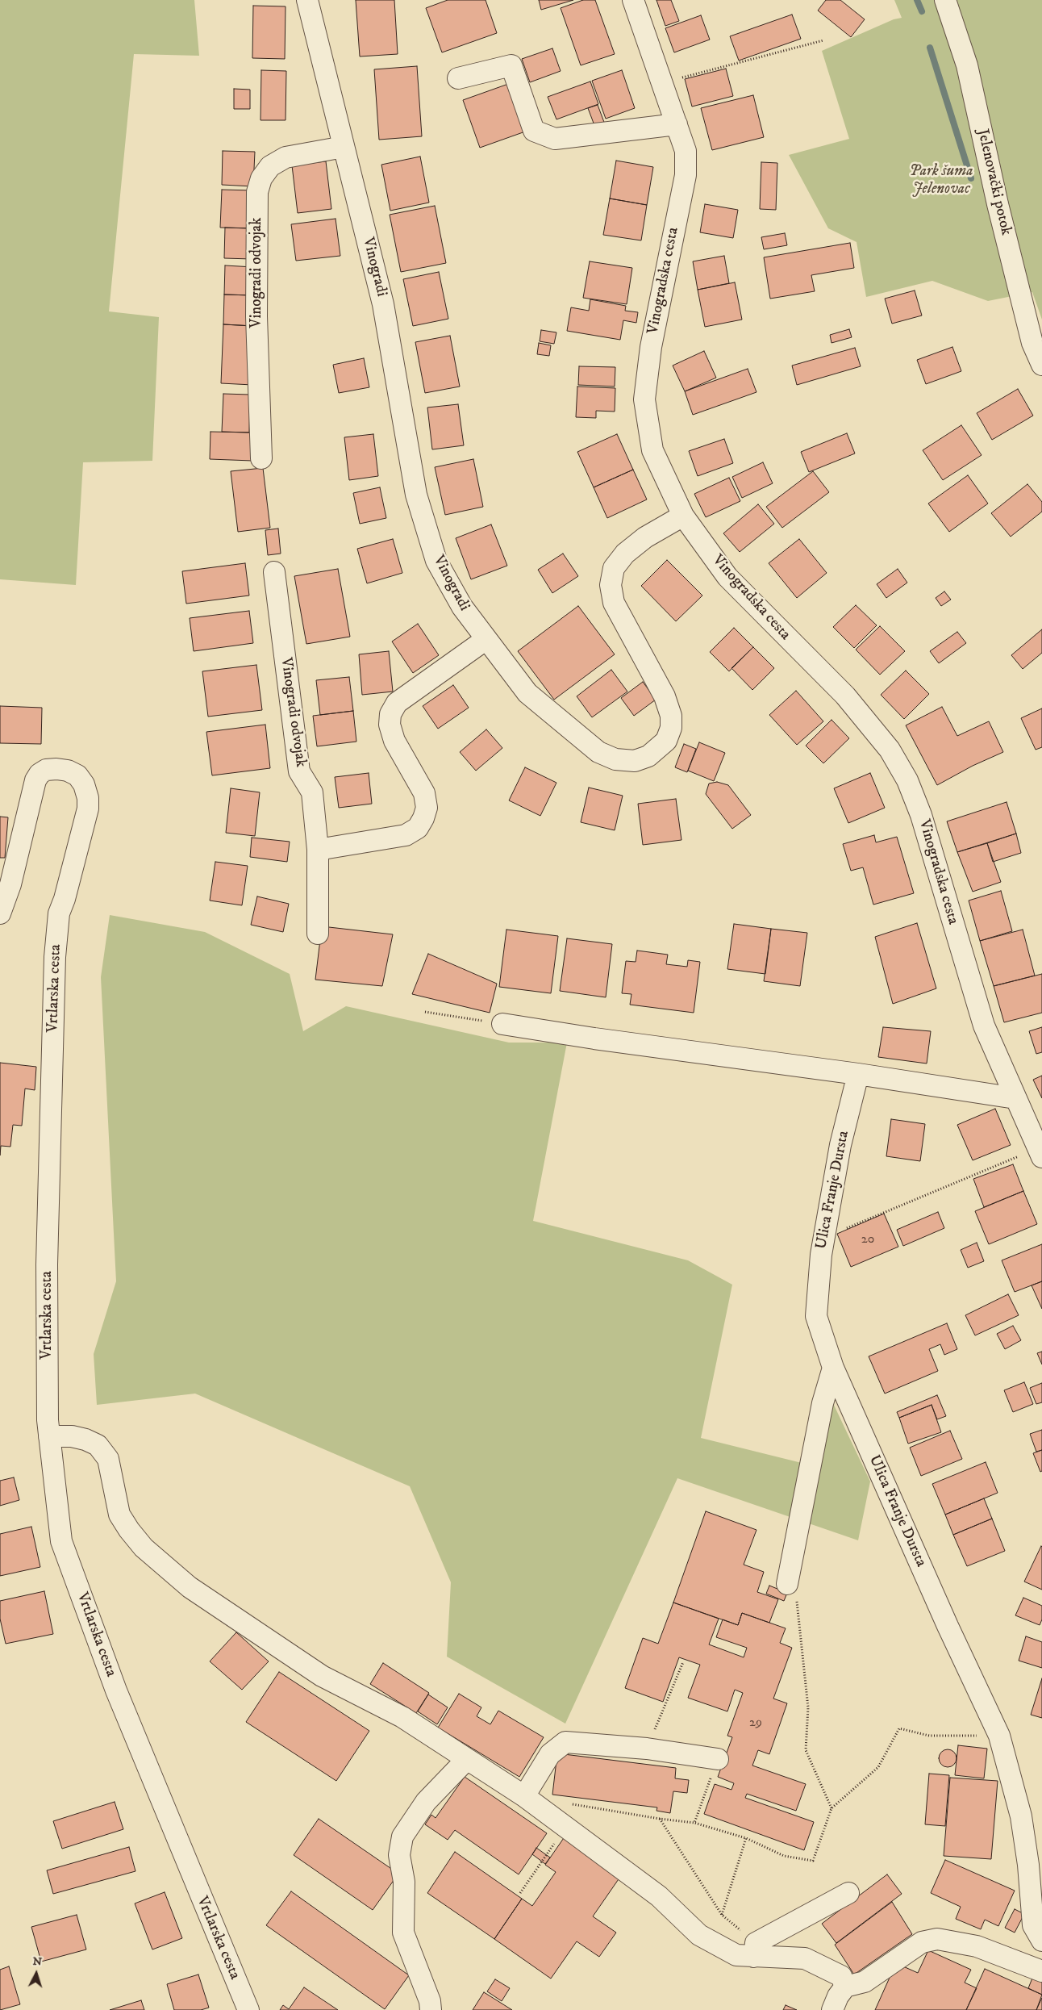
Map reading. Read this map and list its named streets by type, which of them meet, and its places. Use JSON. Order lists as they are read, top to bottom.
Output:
{
  "streets": {
    "street": [
      "Jelenovački potok",
      "Vinogradi",
      "Vinogradi odvojak",
      "Vinogradska cesta",
      "Vrtlarska cesta",
      "Ulica Franje Dursta"
    ]
  },
  "crossings": [
    ["Vinogradi", "Vinogradi odvojak"],
    ["Vinogradi", "Vinogradska cesta"]
  ],
  "parks": ["Park šuma Jelenovac"],
  "house_numbers": ["20", "29"],
  "north": "top"
}
